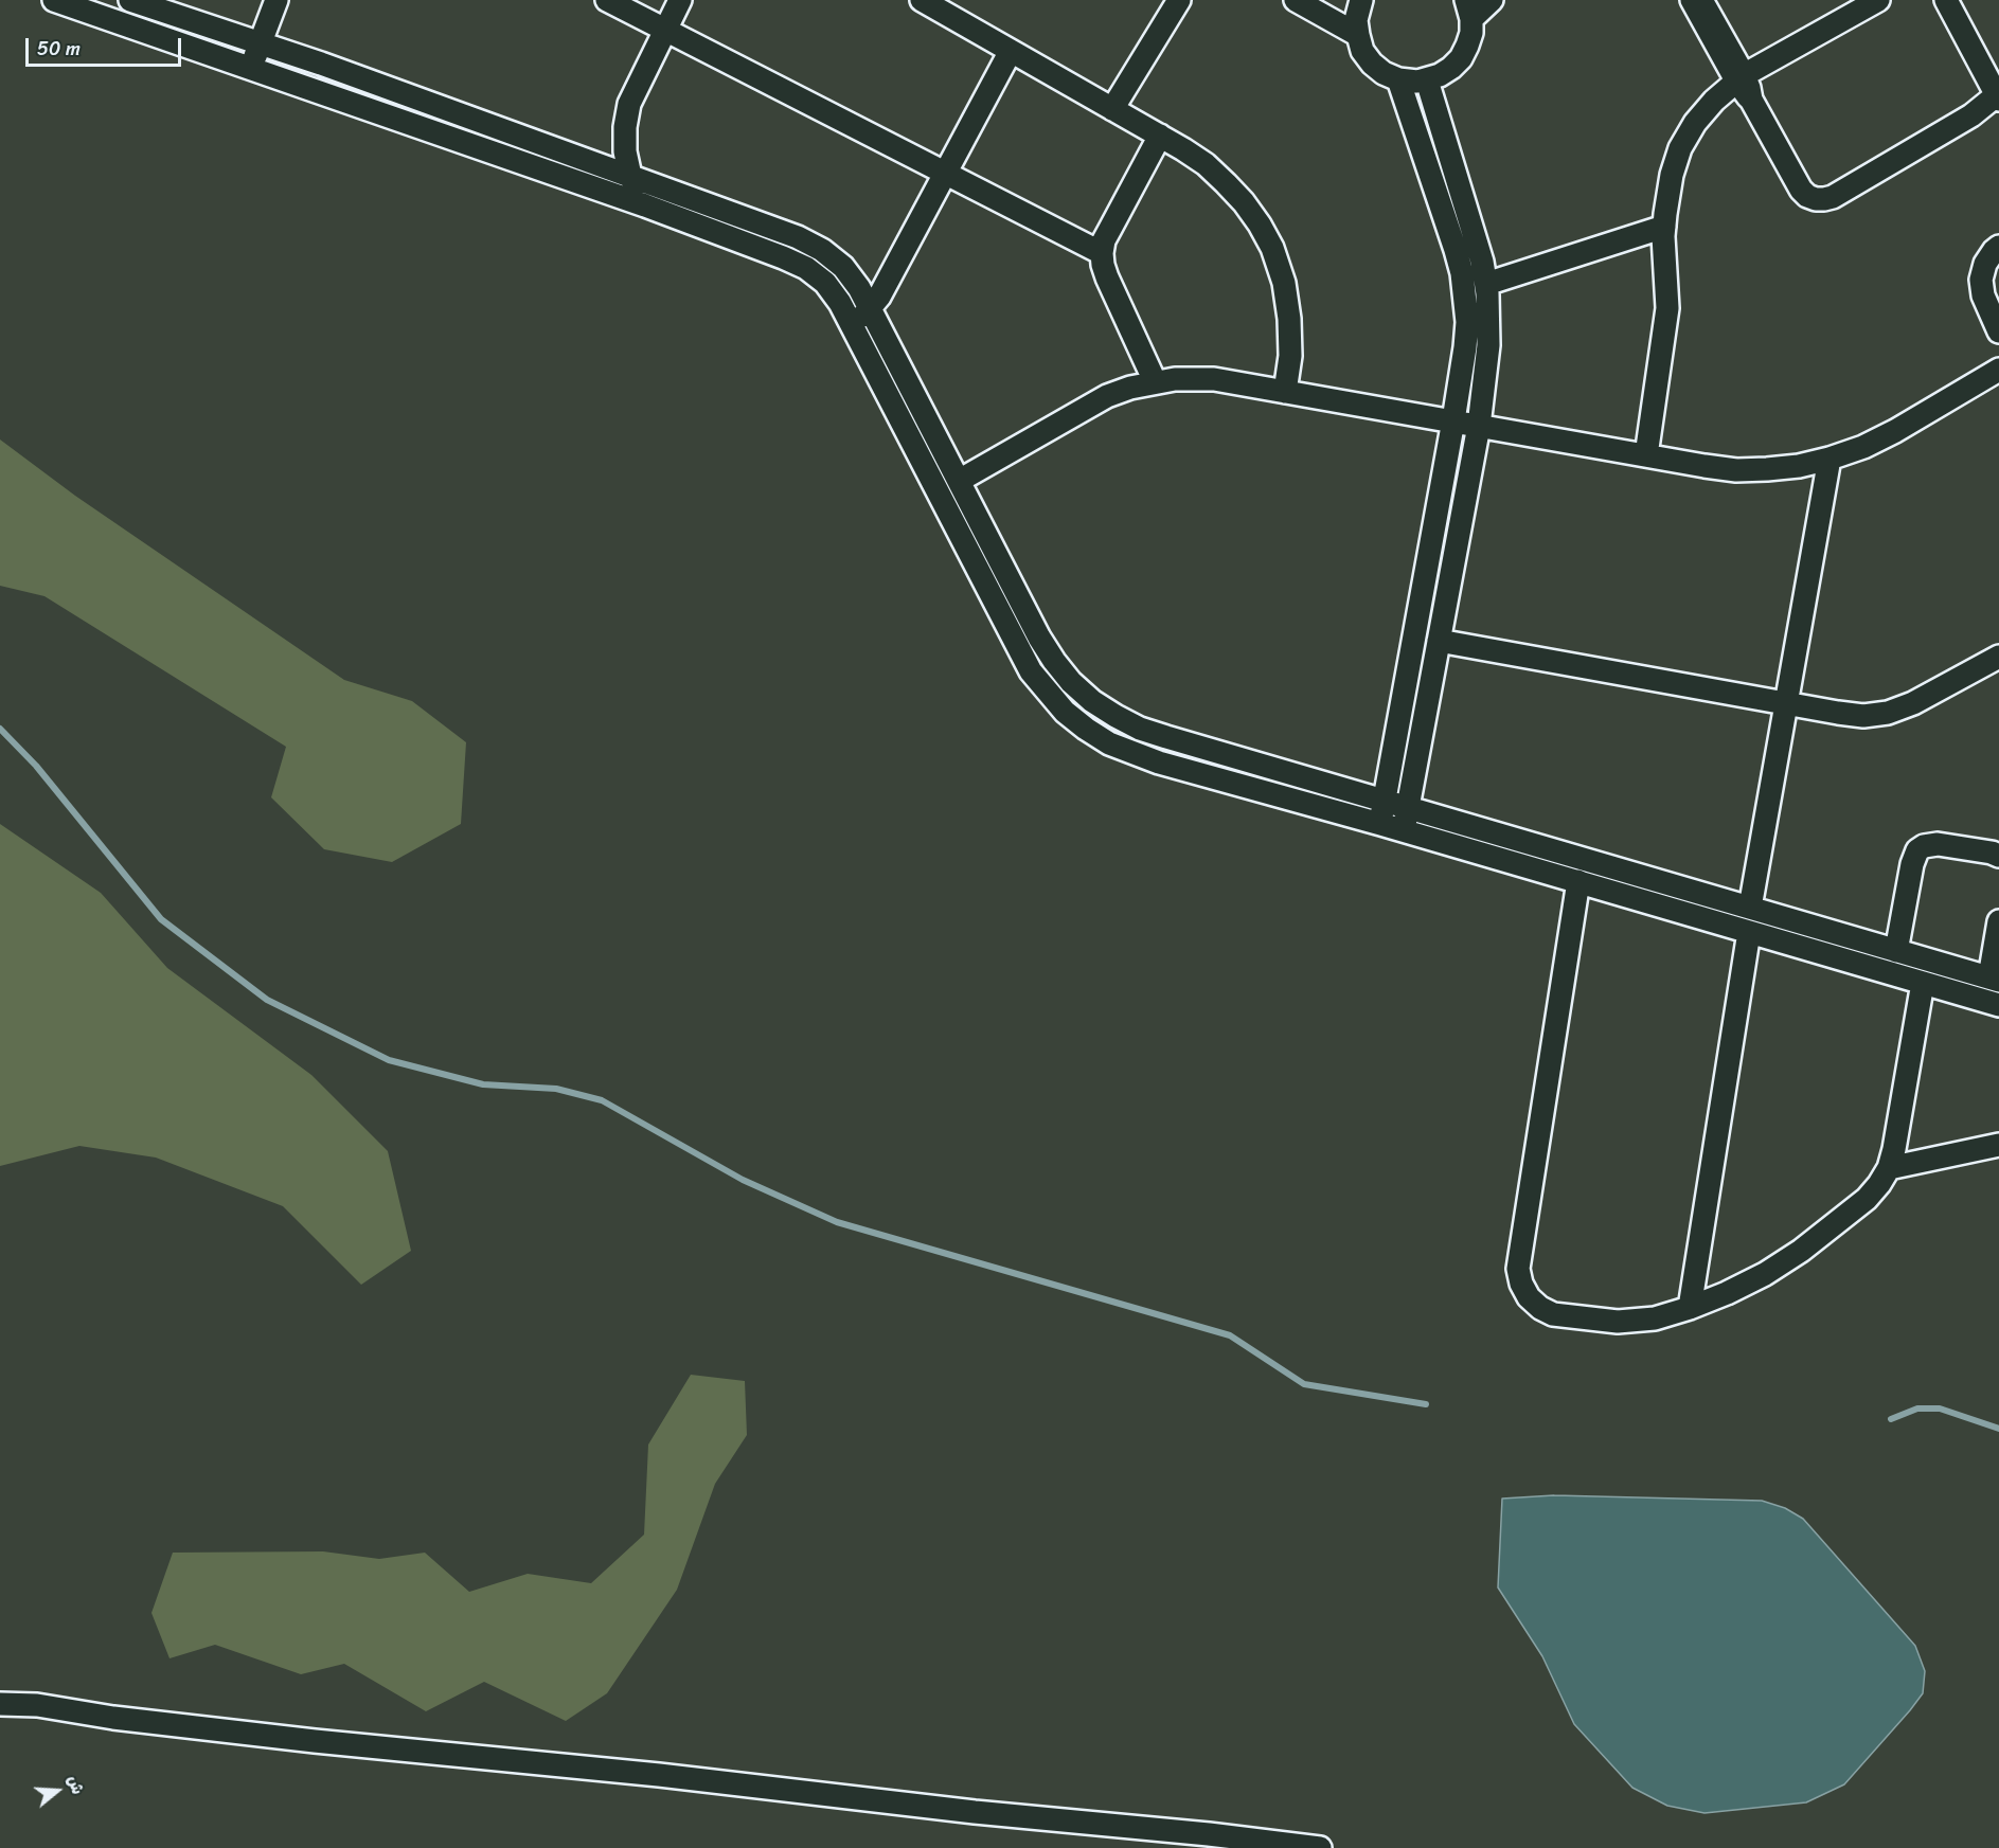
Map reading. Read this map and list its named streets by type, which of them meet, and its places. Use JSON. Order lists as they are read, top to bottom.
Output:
{
  "scale_bar": "50 m",
  "north": "right"
}
